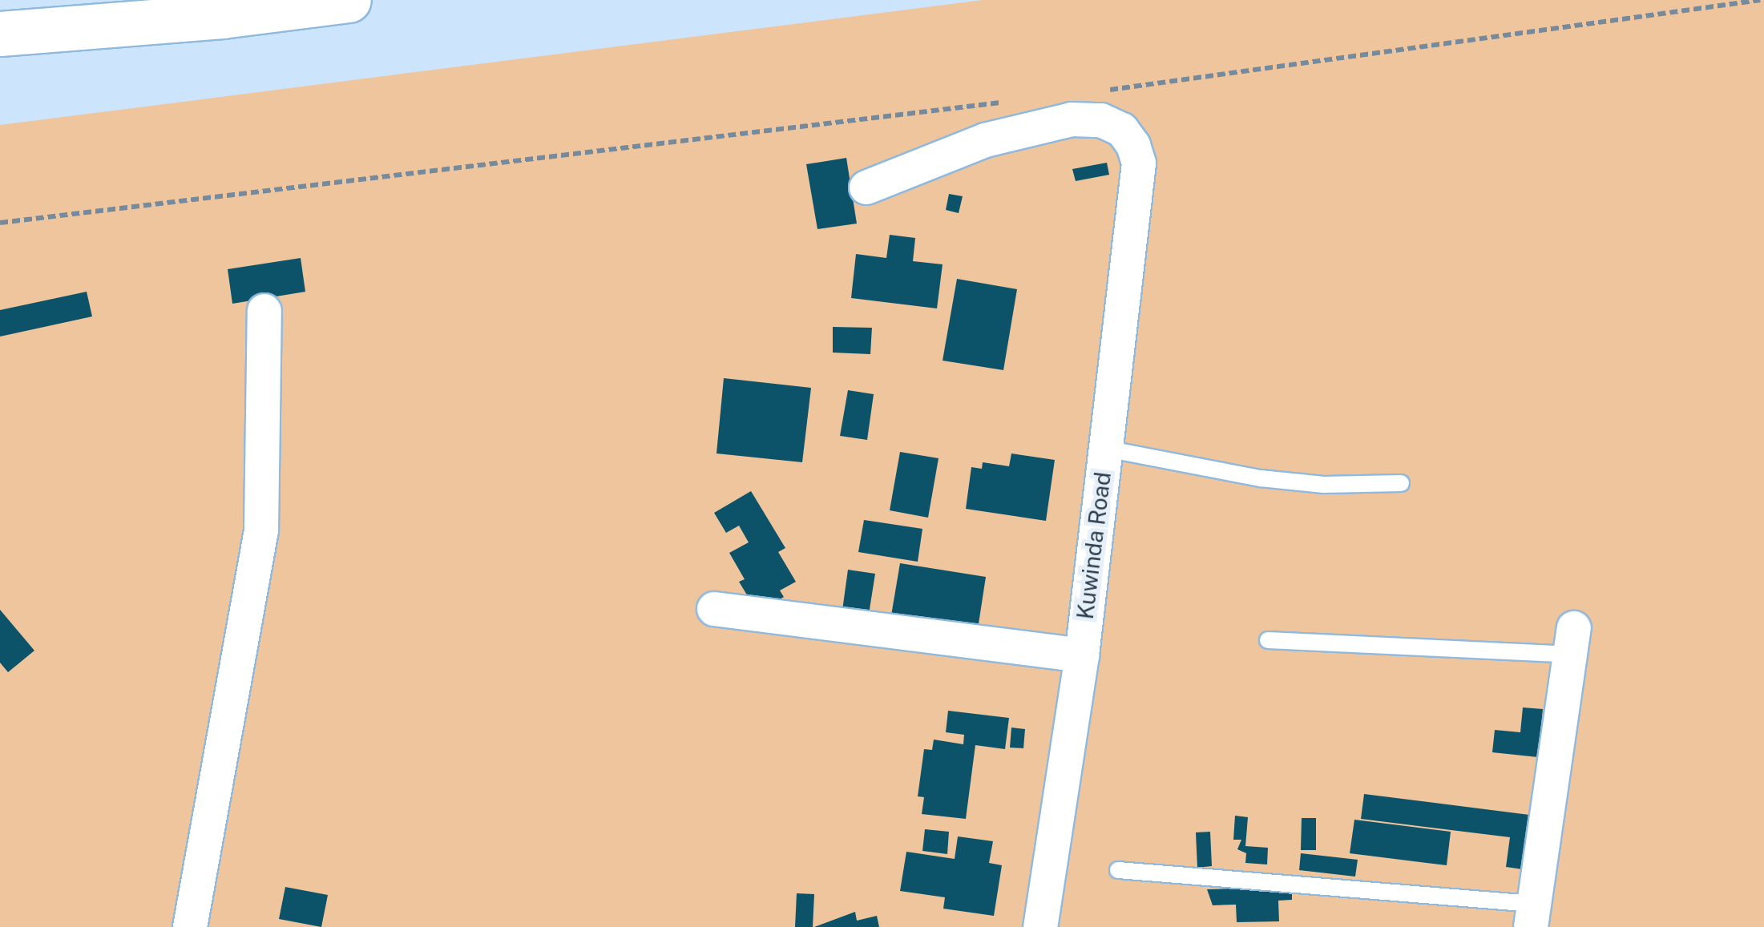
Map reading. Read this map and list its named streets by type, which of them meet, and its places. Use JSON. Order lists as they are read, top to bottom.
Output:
{
  "streets": {
    "street": ["Kuwinda Road"]
  }
}
